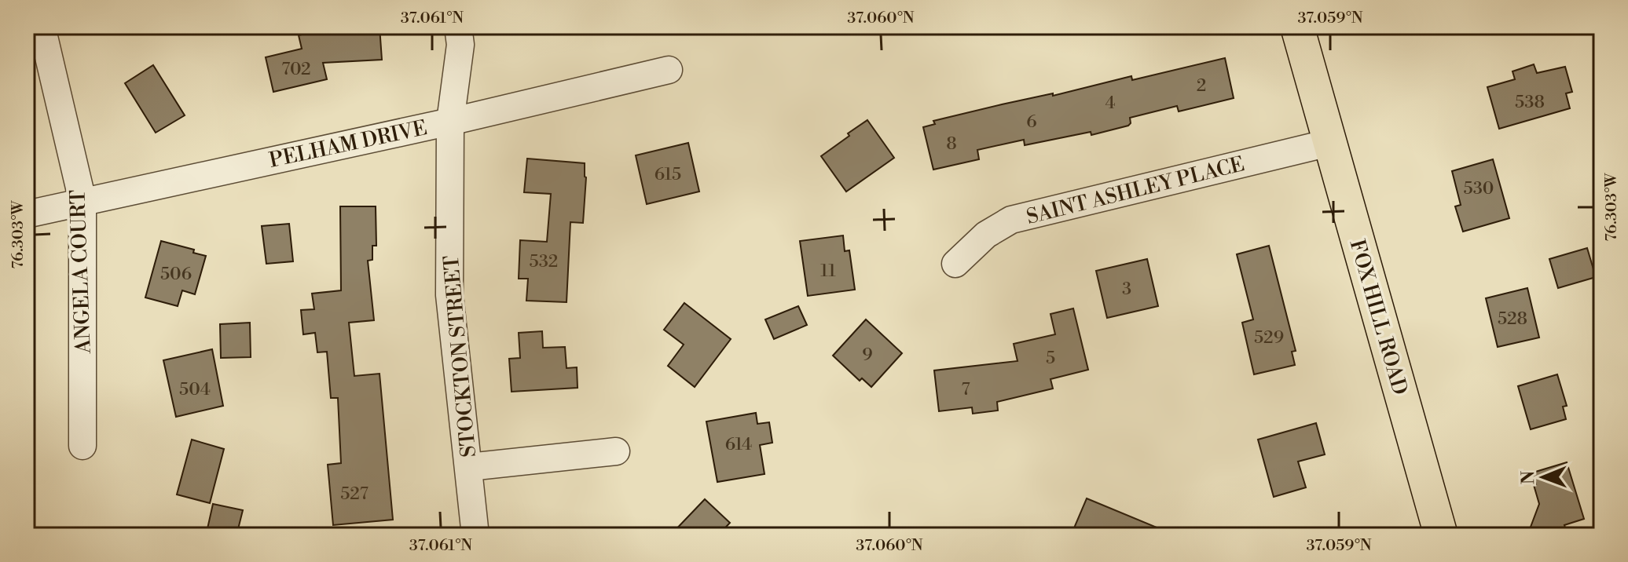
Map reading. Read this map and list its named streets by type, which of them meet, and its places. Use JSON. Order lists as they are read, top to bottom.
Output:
{
  "streets": {
    "main road": ["FOX HILL ROAD"],
    "street": [
      "PELHAM DRIVE",
      "SAINT ASHLEY PLACE",
      "ANGELA COURT",
      "STOCKTON STREET"
    ]
  },
  "crossings": [
    ["PELHAM DRIVE", "ANGELA COURT"],
    ["PELHAM DRIVE", "STOCKTON STREET"],
    ["SAINT ASHLEY PLACE", "FOX HILL ROAD"]
  ],
  "house_numbers": [
    "702",
    "2",
    "538",
    "4",
    "6",
    "8",
    "615",
    "530",
    "532",
    "11",
    "506",
    "3",
    "528",
    "529",
    "9",
    "5",
    "504",
    "7",
    "614",
    "527"
  ],
  "north": "left",
  "coordinates": [
    "37.061°N",
    "37.060°N",
    "37.059°N",
    "76.303°W"
  ]
}
